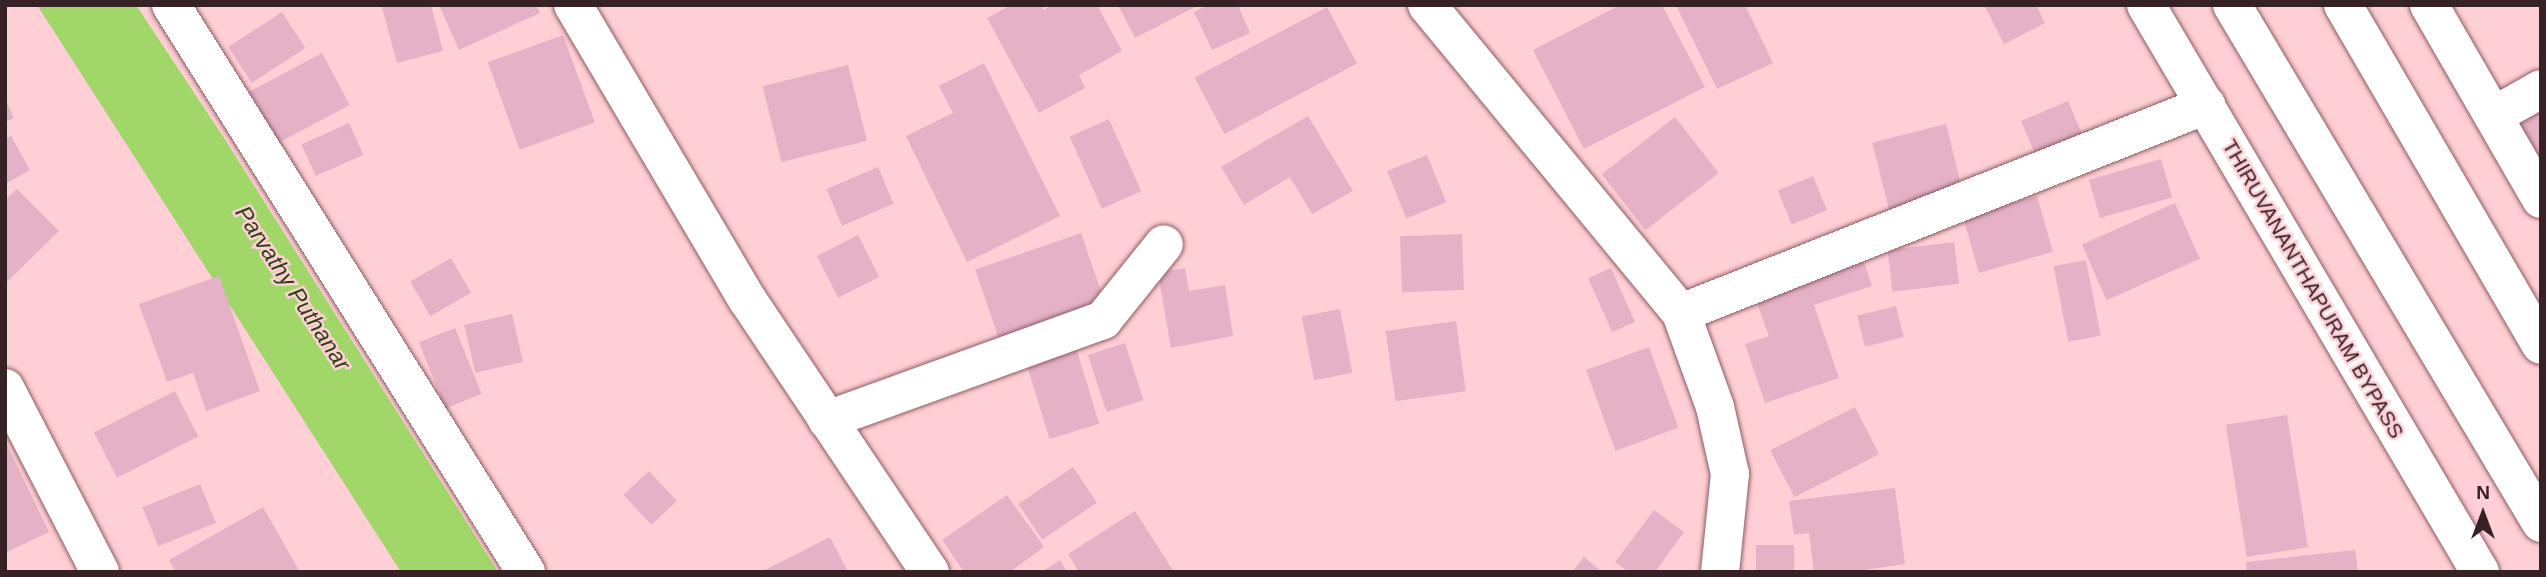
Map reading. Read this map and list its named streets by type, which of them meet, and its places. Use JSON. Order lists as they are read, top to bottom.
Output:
{
  "streets": {
    "main road": ["THIRUVANANTHAPURAM BYPASS"]
  },
  "water": ["Parvathy Puthanar"],
  "north": "top"
}
